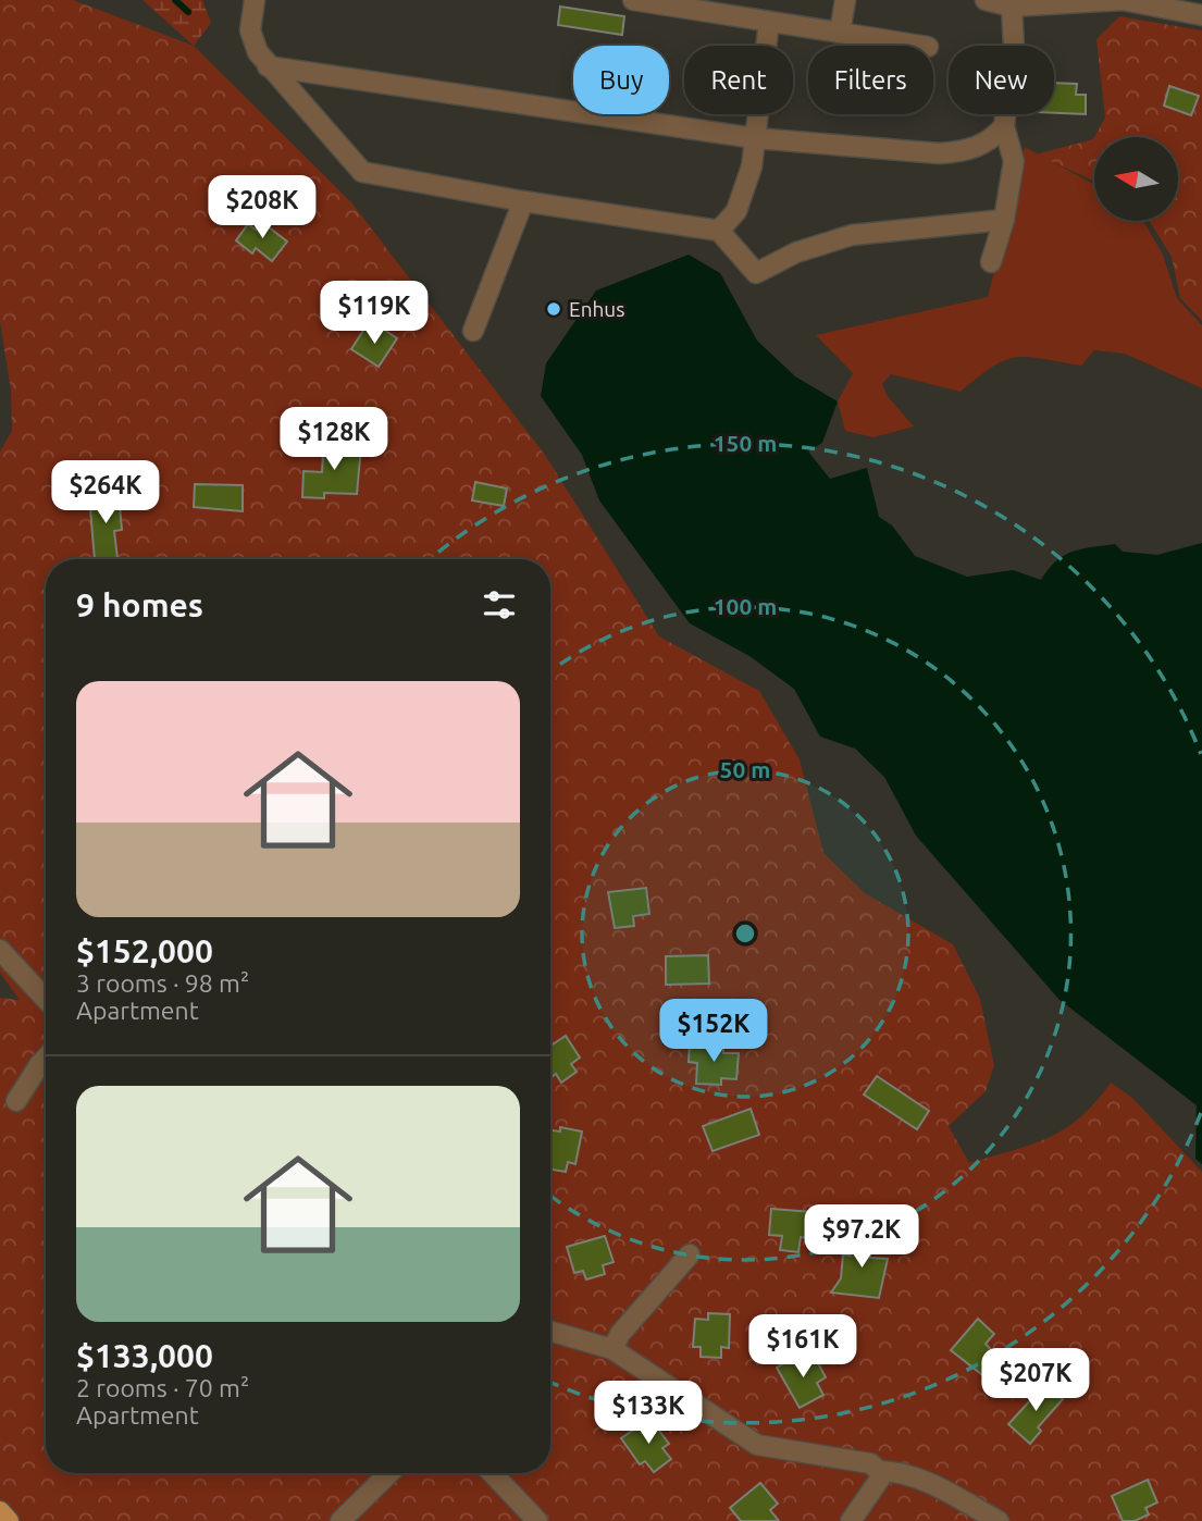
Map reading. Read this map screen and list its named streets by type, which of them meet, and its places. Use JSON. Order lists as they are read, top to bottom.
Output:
{
  "places": ["Enhus"],
  "north": "left",
  "page": {
    "chip": [
      "Buy",
      "Rent",
      "Filters",
      "New"
    ],
    "price": [
      "$208K",
      "$119K",
      "$128K",
      "$264K",
      "$152K",
      "$97.2K",
      "$161K",
      "$207K",
      "$133K"
    ],
    "heading": "9 homes",
    "list": [
      {
        "name": "$152,000",
        "note": "3 rooms · 98 m² · Apartment"
      },
      {
        "name": "$133,000",
        "note": "2 rooms · 70 m² · Apartment"
      }
    ]
  },
  "rings": ["150 m", "100 m", "50 m"]
}
